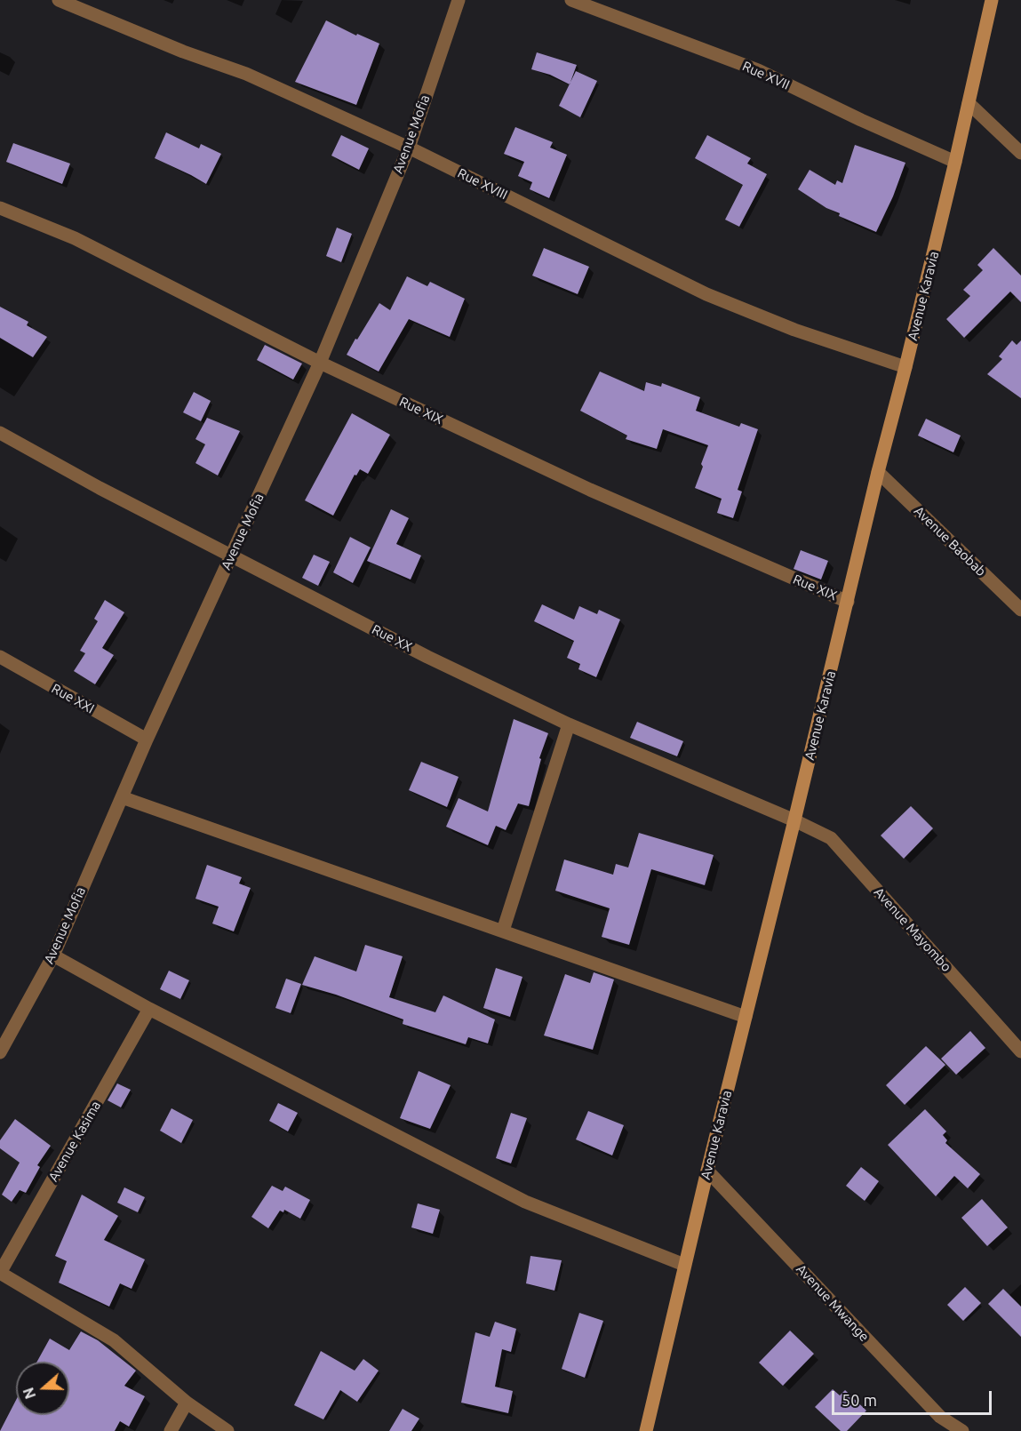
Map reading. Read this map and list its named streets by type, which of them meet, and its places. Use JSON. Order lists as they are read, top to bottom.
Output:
{
  "streets": {
    "street": [
      "Rue XVII",
      "Avenue Mofia",
      "Rue XVIII",
      "Avenue Karavia",
      "Rue XIX",
      "Avenue Baobab",
      "Rue XX",
      "Rue XXI",
      "Avenue Mayombo",
      "Avenue Kasima",
      "Avenue Mwange"
    ]
  },
  "crossings": [
    ["Rue XVII", "Avenue Karavia"],
    ["Avenue Mofia", "Rue XVIII"],
    ["Avenue Mofia", "Rue XIX"],
    ["Avenue Mofia", "Rue XX"],
    ["Avenue Mofia", "Rue XXI"],
    ["Rue XVIII", "Avenue Karavia"],
    ["Avenue Karavia", "Rue XIX"],
    ["Avenue Karavia", "Avenue Baobab"],
    ["Avenue Karavia", "Rue XX"],
    ["Avenue Karavia", "Avenue Mayombo"],
    ["Avenue Karavia", "Avenue Mwange"],
    ["Rue XX", "Avenue Mayombo"]
  ],
  "scale_bar": "50 m",
  "north": "left"
}
